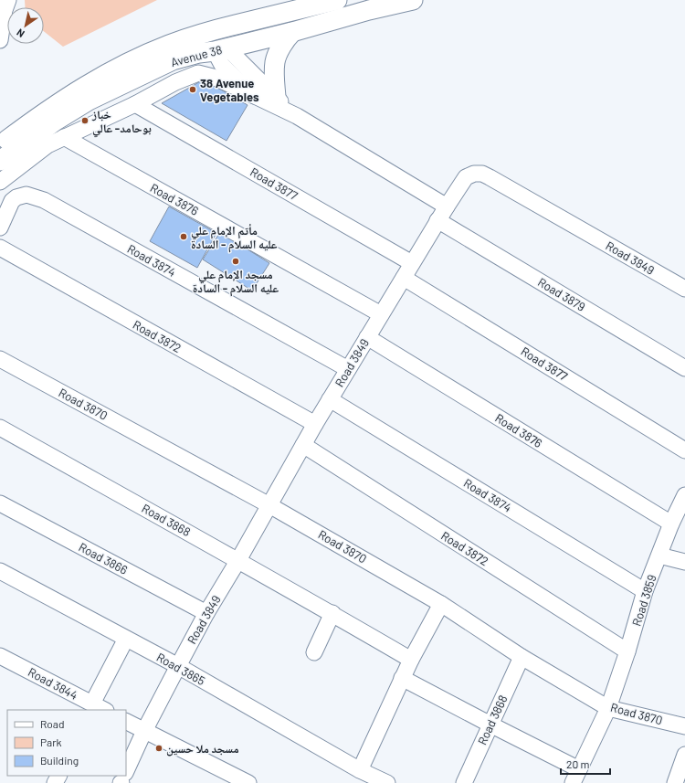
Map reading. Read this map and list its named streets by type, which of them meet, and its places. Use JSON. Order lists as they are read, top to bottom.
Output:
{
  "streets": {
    "street": [
      "Avenue 38",
      "Road 3877",
      "Road 3876",
      "Road 3849",
      "Road 3874",
      "Road 3879",
      "Road 3872",
      "Road 3870",
      "Road 3868",
      "Road 3866",
      "Road 3859",
      "Road 3865",
      "Road 3844"
    ]
  },
  "crossings": [
    ["Road 3877", "Road 3849"],
    ["Road 3876", "Road 3849"],
    ["Road 3876", "Road 3859"],
    ["Road 3849", "Road 3874"],
    ["Road 3849", "Road 3879"],
    ["Road 3849", "Road 3872"],
    ["Road 3849", "Road 3870"],
    ["Road 3849", "Road 3868"],
    ["Road 3849", "Road 3866"],
    ["Road 3849", "Road 3865"],
    ["Road 3874", "Road 3859"],
    ["Road 3872", "Road 3859"],
    ["Road 3870", "Road 3868"],
    ["Road 3870", "Road 3859"]
  ],
  "places": [
    "38 Avenue Vegetables",
    "خباز بوحامد- عالي",
    "مأتم الإمام علي عليه السلام - السادة",
    "مسجد الإمام علي عليه السلام - السادة",
    "مسجد ملا حسين"
  ],
  "legend": ["Road", "Park", "Building"],
  "scale_bar": "20 m",
  "north": "bottom left"
}
